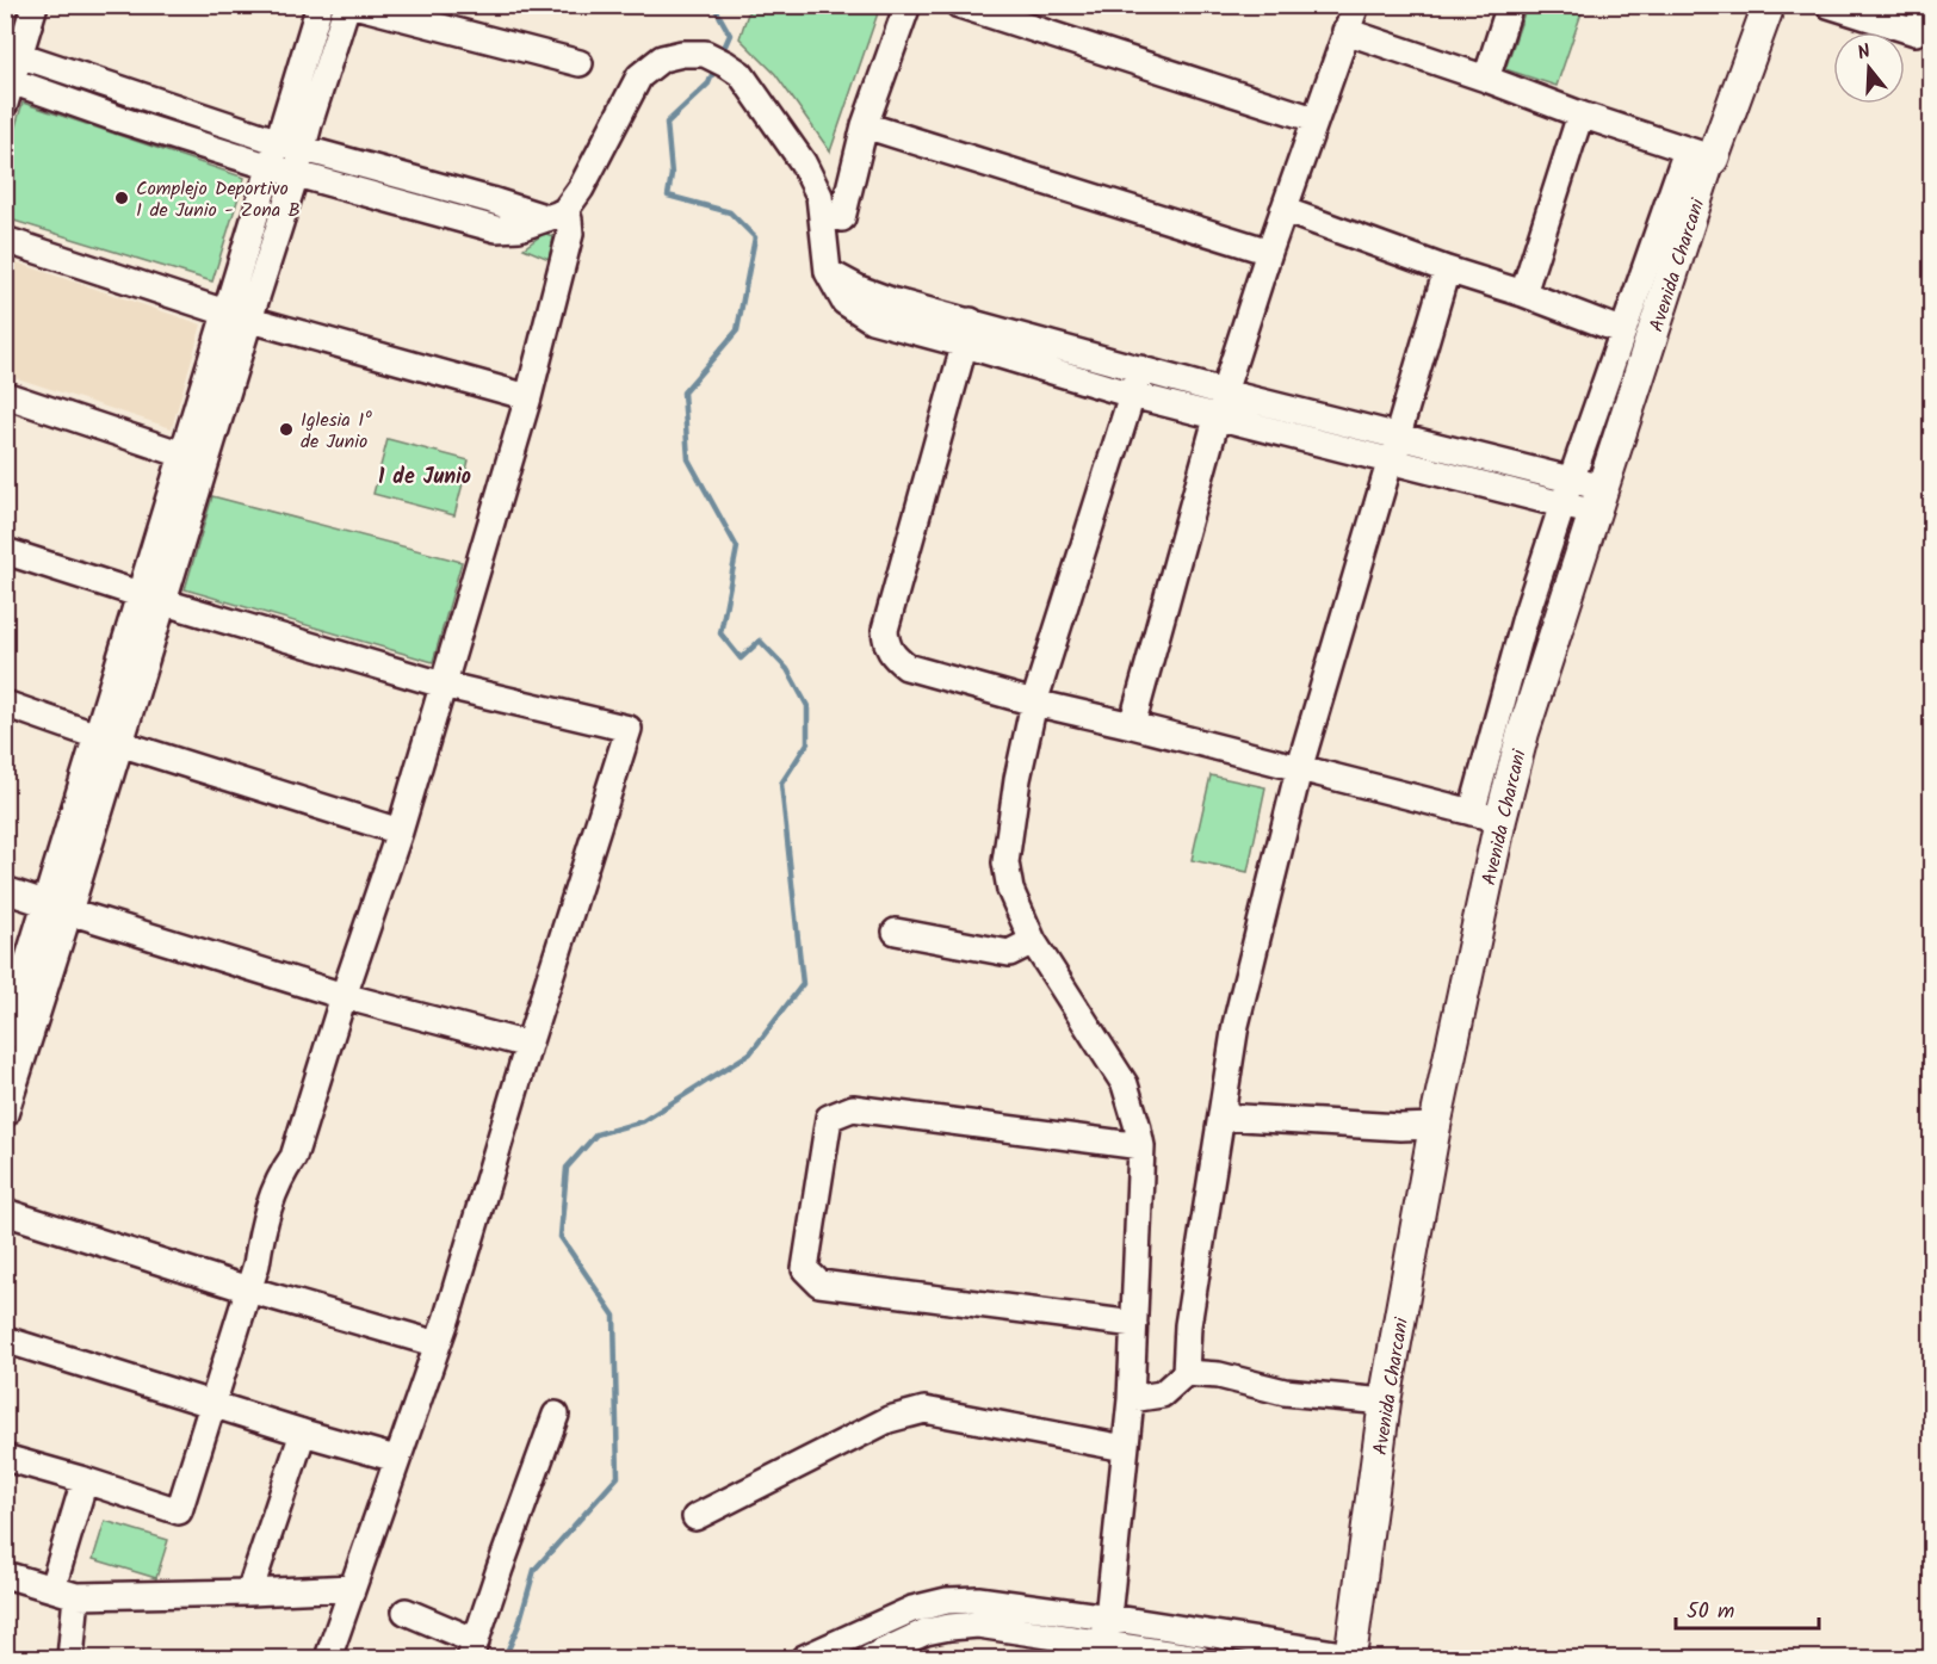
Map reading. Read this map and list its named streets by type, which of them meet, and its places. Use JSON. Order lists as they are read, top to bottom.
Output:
{
  "streets": {
    "main road": ["Avenida Charcani"]
  },
  "districts": ["1 de Junio"],
  "places": ["Complejo Deportivo 1 de Junio - Zona B", "Iglesia 1º de Junio"],
  "scale_bar": "50 m",
  "north": "top"
}
